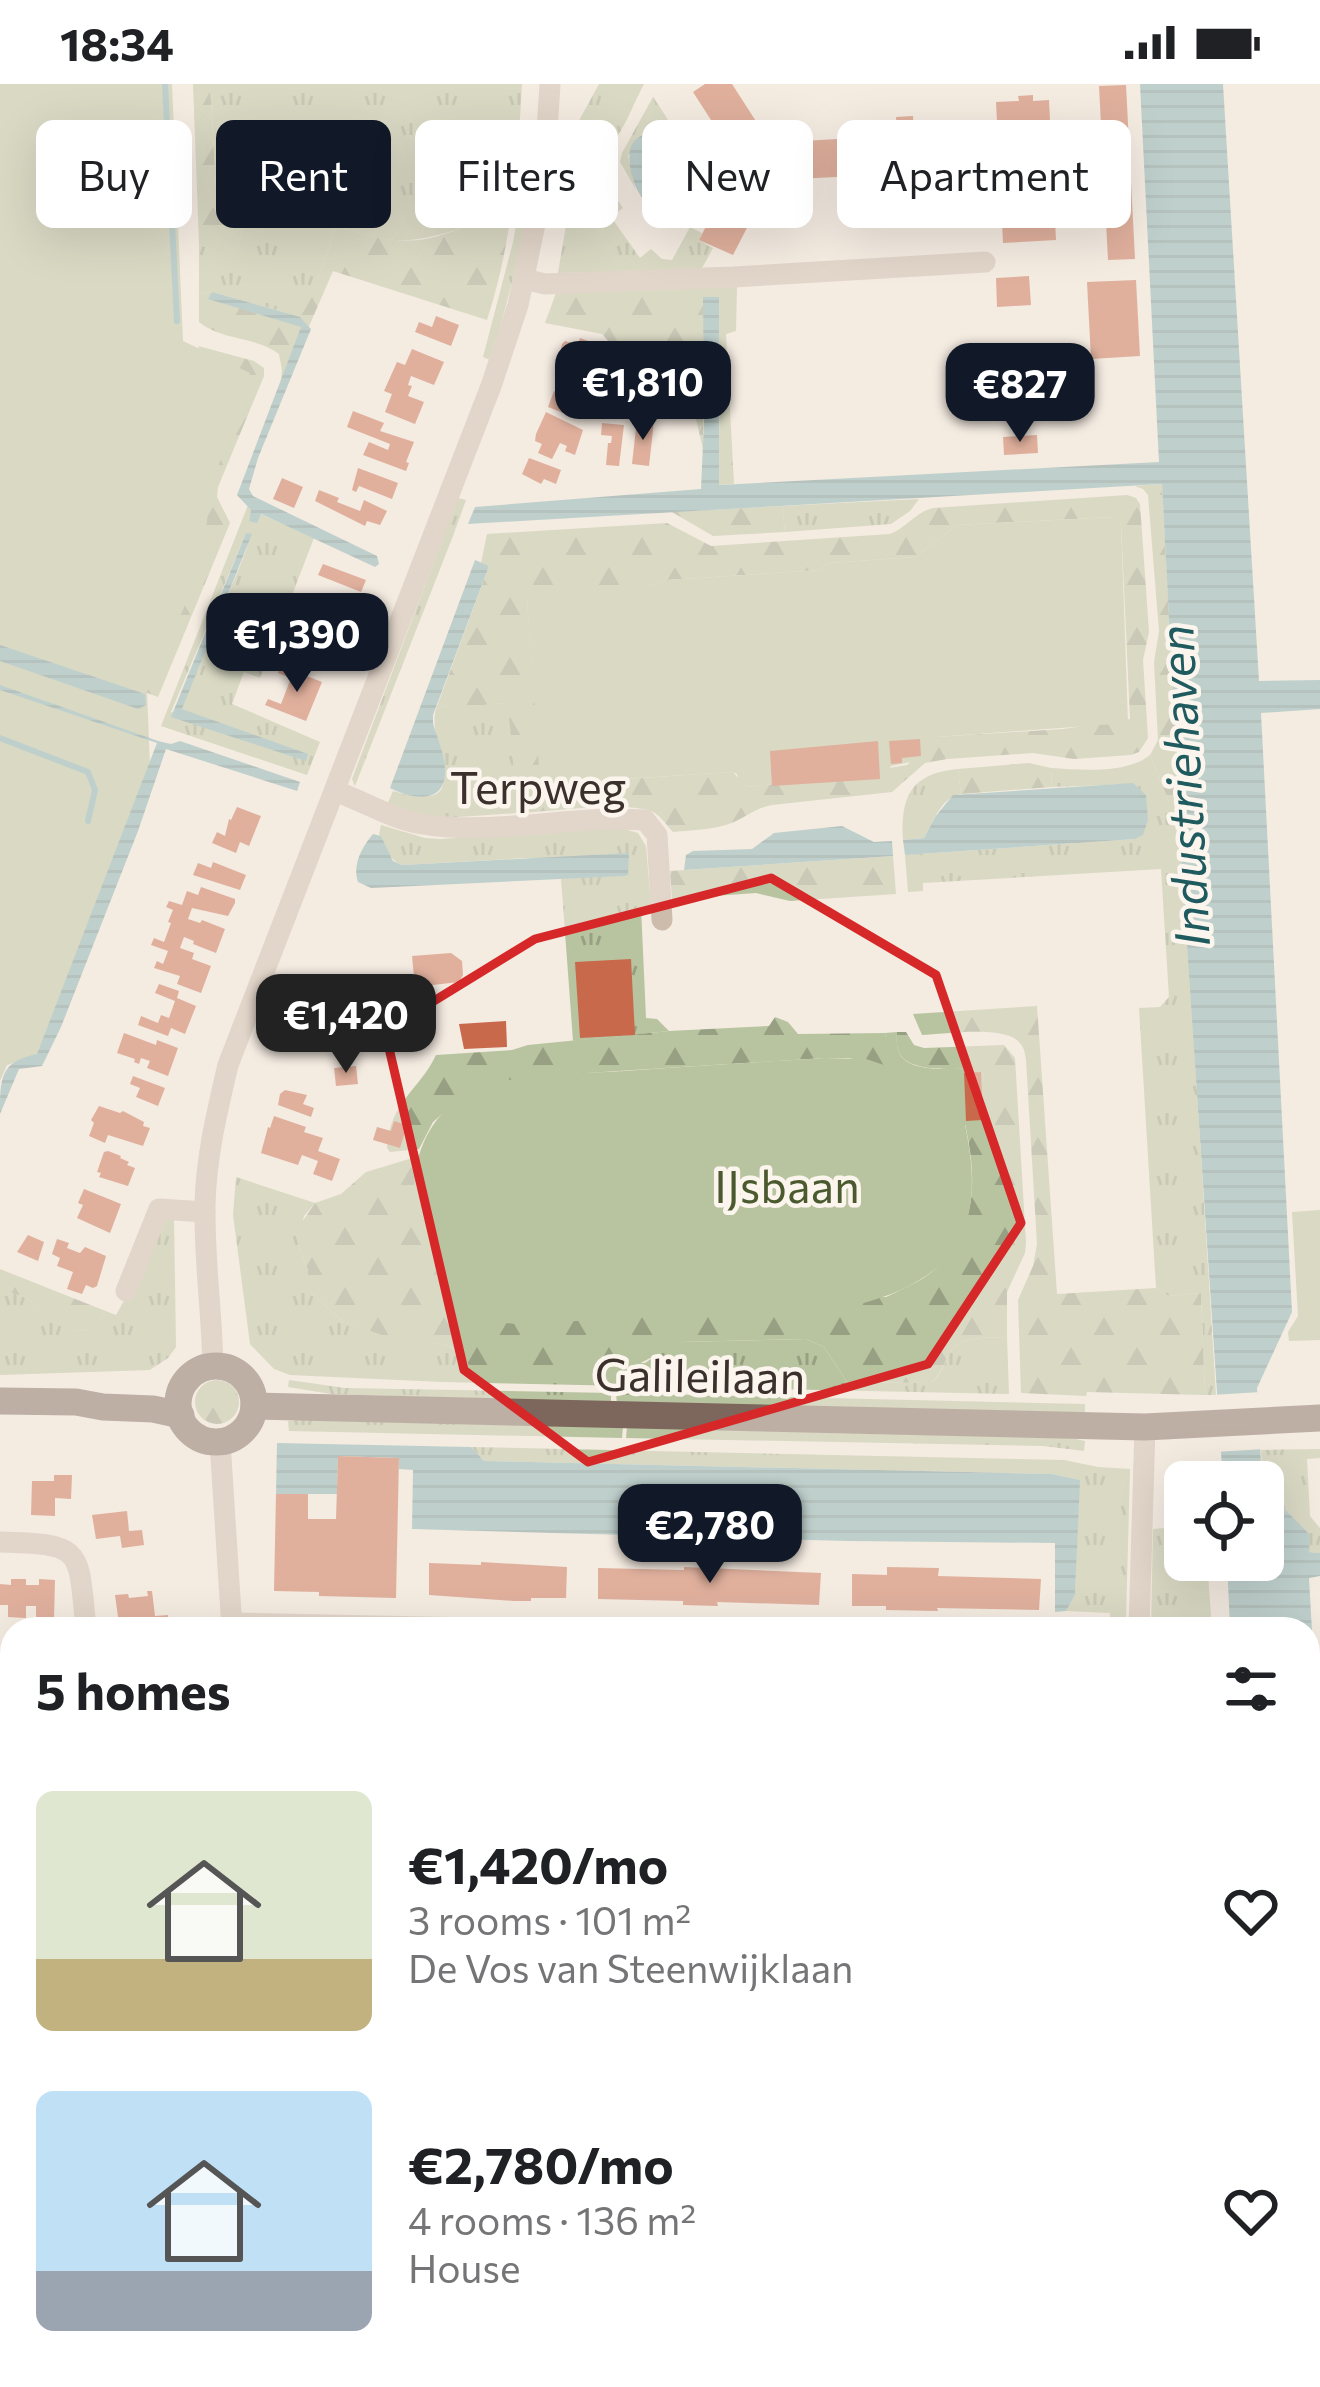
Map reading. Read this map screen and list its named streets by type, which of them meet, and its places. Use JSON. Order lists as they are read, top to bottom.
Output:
{
  "streets": {
    "main road": ["Galileilaan"],
    "street": ["Terpweg"]
  },
  "water": ["Industriehaven"],
  "parks": ["IJsbaan"],
  "page": {
    "status": "18:34",
    "chip": [
      "Buy",
      "Rent",
      "Filters",
      "New",
      "Apartment"
    ],
    "price": [
      "€1,810",
      "€827",
      "€1,390",
      "€1,420",
      "€2,780"
    ],
    "heading": "5 homes",
    "list": [
      {
        "name": "€1,420/mo",
        "note": "3 rooms · 101 m² · De Vos van Steenwijklaan"
      },
      {
        "name": "€2,780/mo",
        "note": "4 rooms · 136 m² · House"
      }
    ]
  }
}
